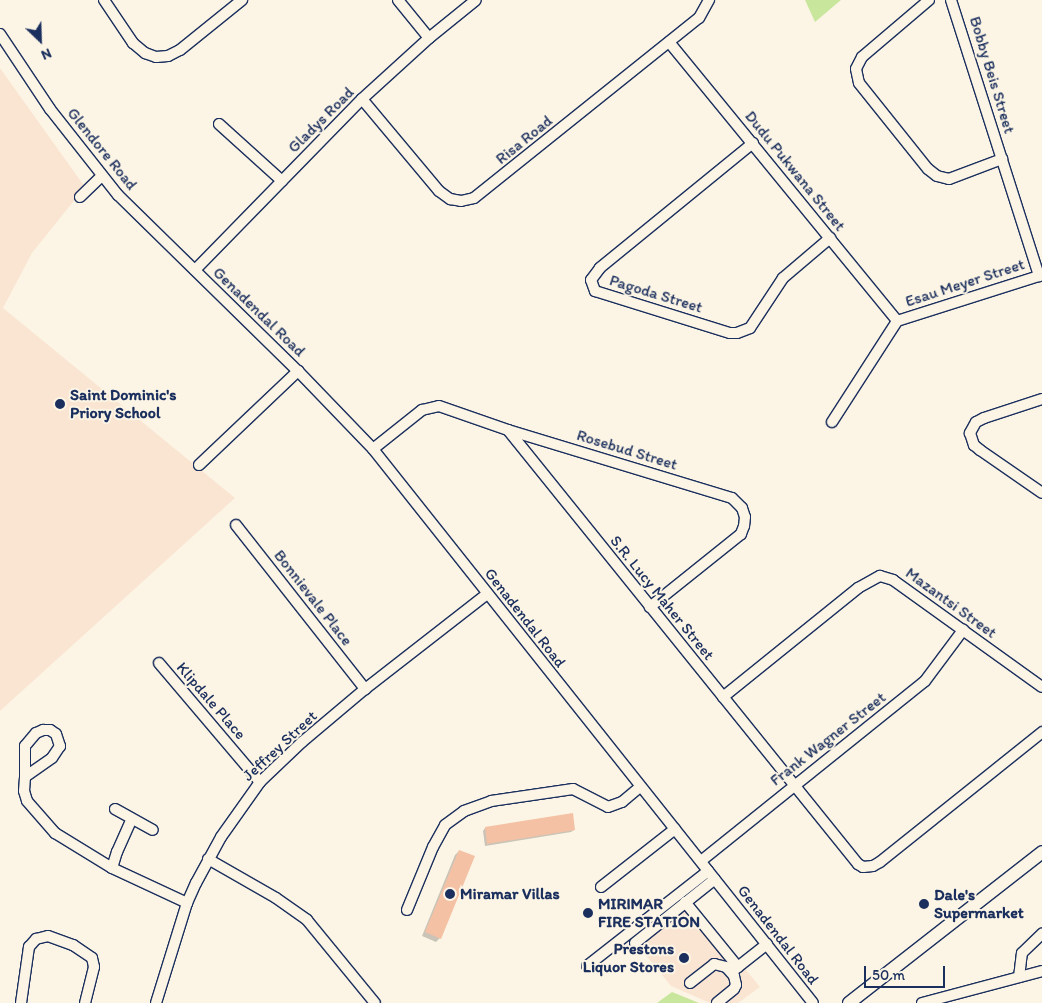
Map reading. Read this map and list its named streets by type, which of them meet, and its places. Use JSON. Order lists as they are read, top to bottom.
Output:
{
  "streets": {
    "street": [
      "Bobby Beis Street",
      "Gladys Road",
      "Risa Road",
      "Glendore Road",
      "Dudu Pukwana Street",
      "Esau Meyer Street",
      "Pagoda Street",
      "Genadendal Road",
      "Rosebud Street",
      "Bonnievale Place",
      "S.R. Lucy Maher Street",
      "Mazantsi Street",
      "Klipdale Place",
      "Frank Wagner Street",
      "Jeffrey Street"
    ]
  },
  "crossings": [
    ["Bobby Beis Street", "Esau Meyer Street"],
    ["Gladys Road", "Risa Road"],
    ["Gladys Road", "Glendore Road"],
    ["Gladys Road", "Genadendal Road"],
    ["Risa Road", "Dudu Pukwana Street"],
    ["Glendore Road", "Genadendal Road"],
    ["Dudu Pukwana Street", "Esau Meyer Street"],
    ["Dudu Pukwana Street", "Pagoda Street"],
    ["Genadendal Road", "Rosebud Street"],
    ["Genadendal Road", "Frank Wagner Street"],
    ["Genadendal Road", "Jeffrey Street"],
    ["Rosebud Street", "S.R. Lucy Maher Street"],
    ["Bonnievale Place", "Jeffrey Street"],
    ["S.R. Lucy Maher Street", "Mazantsi Street"],
    ["S.R. Lucy Maher Street", "Frank Wagner Street"],
    ["Mazantsi Street", "Frank Wagner Street"],
    ["Klipdale Place", "Jeffrey Street"]
  ],
  "places": [
    "Saint Dominic's Priory School",
    "Miramar Villas",
    "Dale's Supermarket",
    "MIRIMAR FIRE STATION",
    "Prestons Liquor Stores"
  ],
  "scale_bar": "50 m",
  "north": "bottom right"
}
